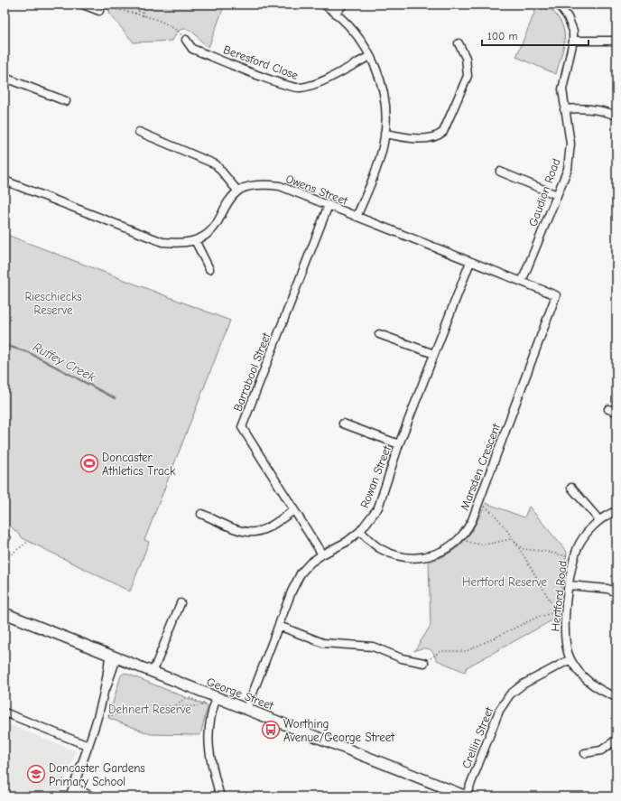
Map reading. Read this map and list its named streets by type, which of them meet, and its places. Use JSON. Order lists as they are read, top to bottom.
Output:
{
  "streets": {
    "main road": ["George Street"],
    "street": [
      "Beresford Close",
      "Owens Street",
      "Gaudion Road",
      "Barrabool Street",
      "Marsden Crescent",
      "Rowan Street",
      "Hertford Road",
      "Crellin Street"
    ]
  },
  "crossings": [
    ["Owens Street", "Gaudion Road"],
    ["Owens Street", "Barrabool Street"],
    ["Owens Street", "Marsden Crescent"],
    ["Owens Street", "Rowan Street"],
    ["Barrabool Street", "Rowan Street"],
    ["Marsden Crescent", "Rowan Street"],
    ["Rowan Street", "George Street"],
    ["Hertford Road", "Crellin Street"],
    ["George Street", "Crellin Street"]
  ],
  "water": ["Ruffey Creek"],
  "parks": ["Rieschiecks Reserve", "Hertford Reserve", "Dehnert Reserve"],
  "places": {
    "sports": ["Doncaster Athletics Track"],
    "bus stop": ["Worthing Avenue/George Street"],
    "school or university": ["Doncaster Gardens Primary School"]
  },
  "scale_bar": "100 m"
}
